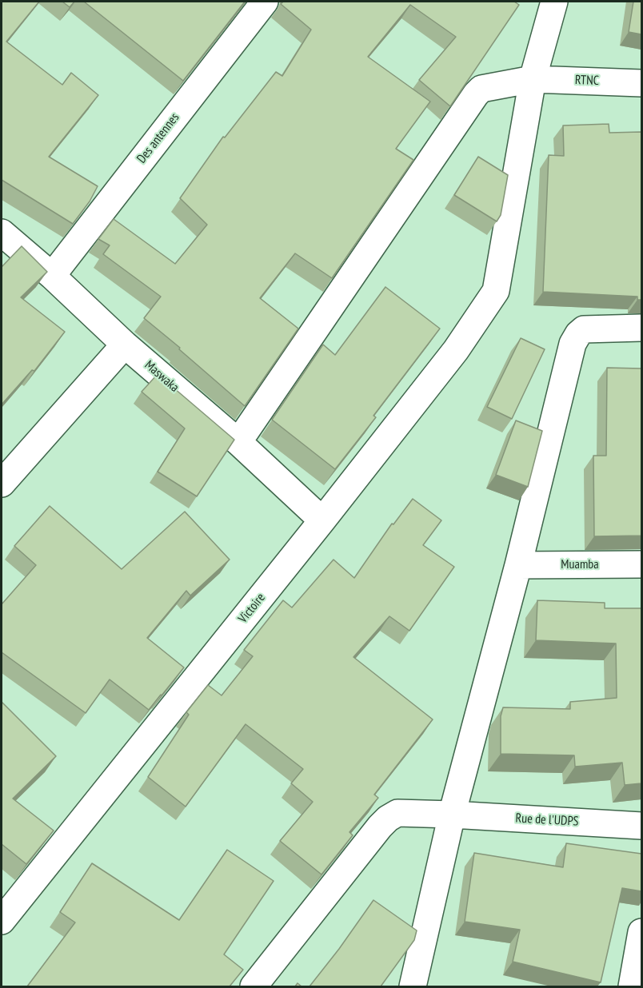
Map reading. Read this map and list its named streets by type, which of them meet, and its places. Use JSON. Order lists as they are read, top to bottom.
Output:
{
  "streets": {
    "street": [
      "RTNC",
      "Des antennes",
      "Maswaka",
      "Muamba",
      "Victoire",
      "Rue de l'UDPS"
    ]
  },
  "crossings": [
    ["RTNC", "Maswaka"],
    ["RTNC", "Victoire"],
    ["Des antennes", "Maswaka"],
    ["Maswaka", "Victoire"]
  ]
}
